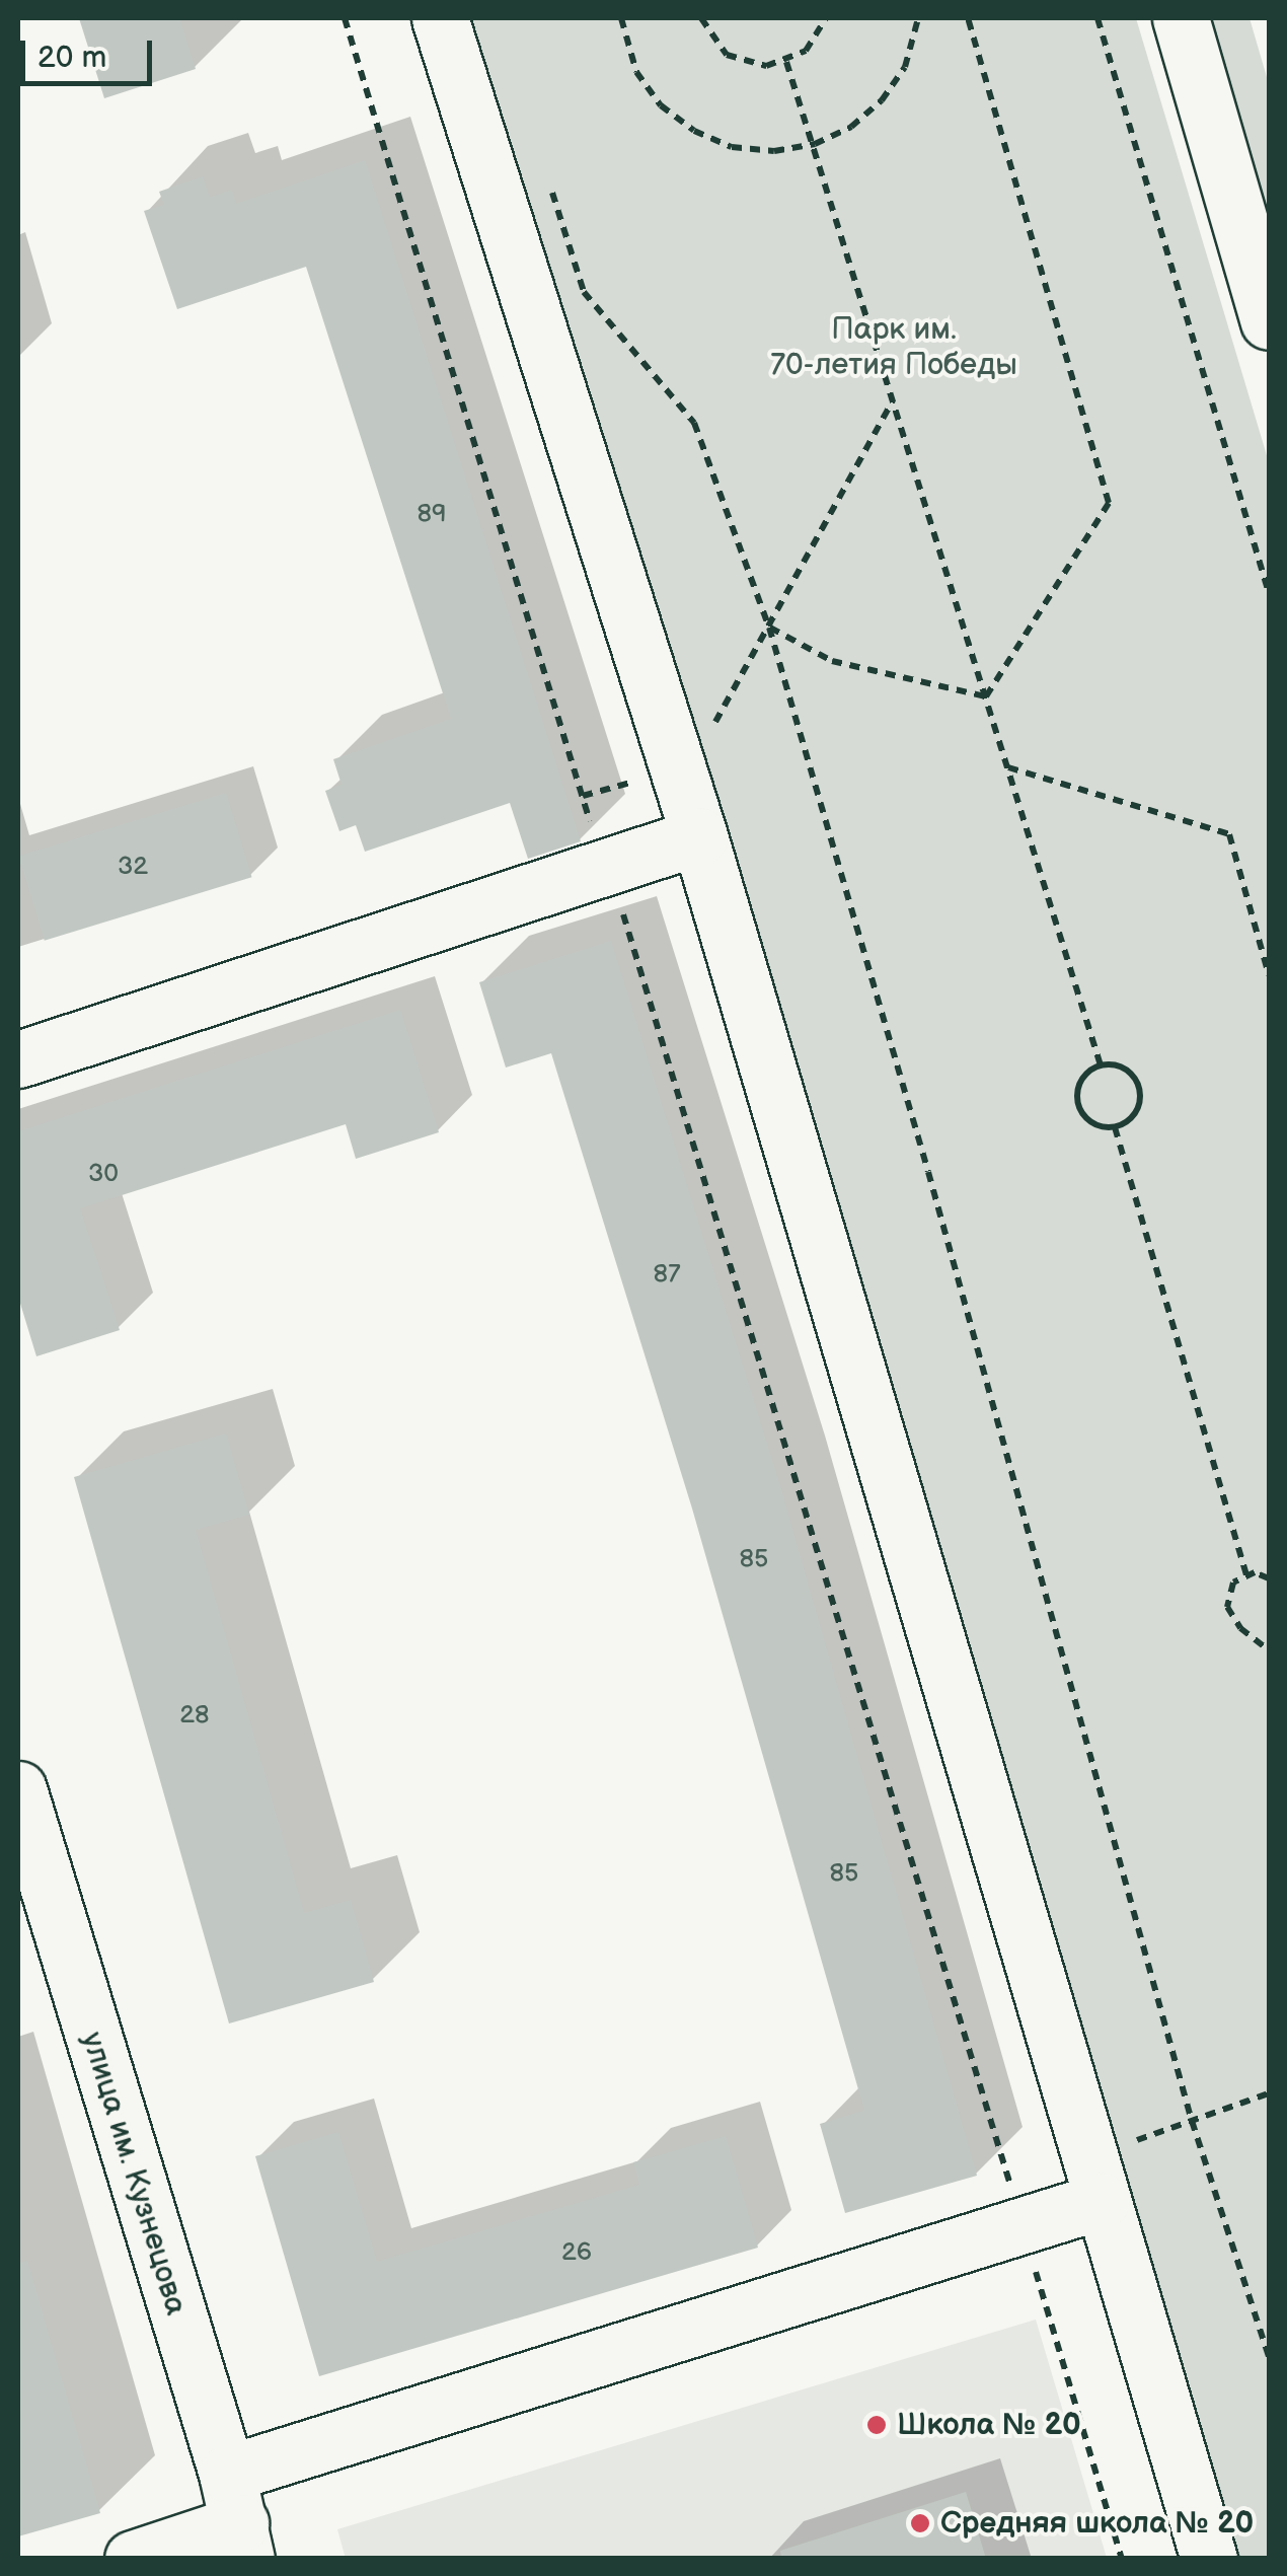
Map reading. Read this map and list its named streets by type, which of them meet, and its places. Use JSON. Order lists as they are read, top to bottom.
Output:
{
  "streets": {
    "street": ["улица им. Кузнецова"]
  },
  "parks": ["Парк им. 70-летия Победы"],
  "places": ["Школа № 20", "Средняя школа № 20"],
  "house_numbers": [
    "89",
    "32",
    "30",
    "87",
    "85",
    "28",
    "85",
    "26"
  ],
  "scale_bar": "20 m"
}
